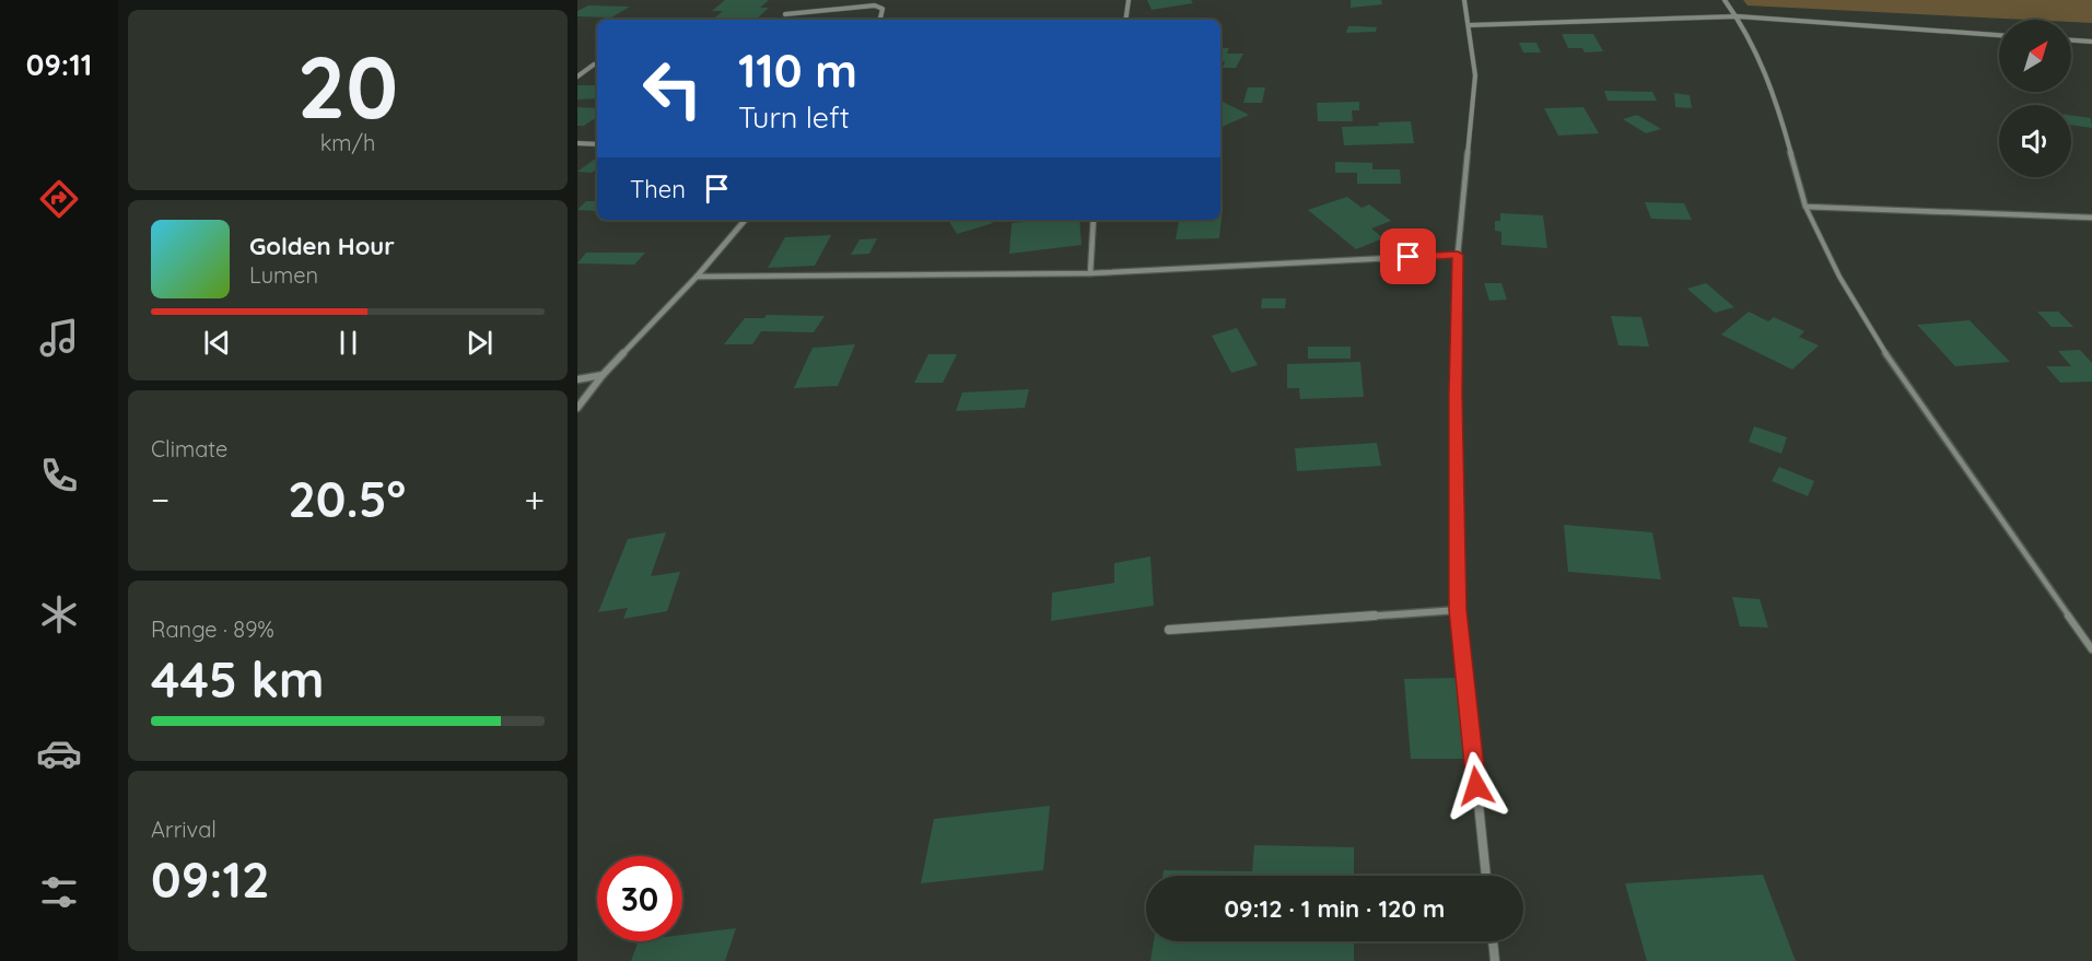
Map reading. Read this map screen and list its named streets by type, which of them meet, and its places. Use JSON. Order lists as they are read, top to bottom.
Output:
{
  "north": "top right",
  "page": {
    "tabs": "09:11",
    "tile": [
      ["20", "km/h"],
      "Climate",
      ["Range · 89%", "445 km"],
      ["Arrival", "09:12"]
    ],
    "turn": ["110 m", "Turn left"],
    "then": "Then",
    "song": ["Golden Hour", "Lumen"],
    "heat": ["−", "20.5°", "+"],
    "limit": "30",
    "trip": "09:12 · 1 min · 120 m"
  }
}
